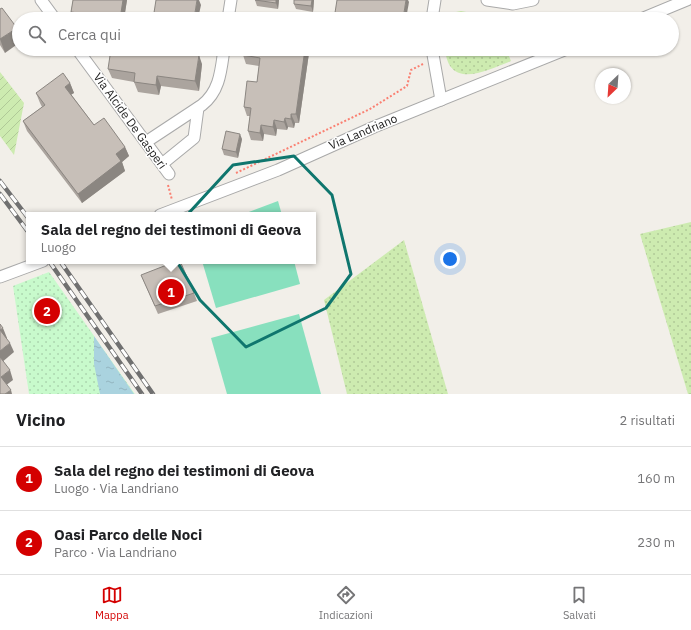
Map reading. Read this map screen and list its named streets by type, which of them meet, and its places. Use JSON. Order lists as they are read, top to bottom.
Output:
{
  "streets": {
    "street": ["Via Alcide De Gasperi", "Via Landriano"]
  },
  "north": "bottom left",
  "page": {
    "search": "Cerca qui",
    "popup": ["Sala del regno dei testimoni di Geova", "Luogo"],
    "pins": ["1", "2"],
    "heading": ["Vicino", "2 risultati"],
    "list": [
      {
        "mark": "1",
        "name": "Sala del regno dei testimoni di Geova",
        "note": "Luogo · Via Landriano",
        "value": "160 m"
      },
      {
        "mark": "2",
        "name": "Oasi Parco delle Noci",
        "note": "Parco · Via Landriano",
        "value": "230 m"
      }
    ],
    "nav": ["Mappa", "Indicazioni", "Salvati"]
  }
}
